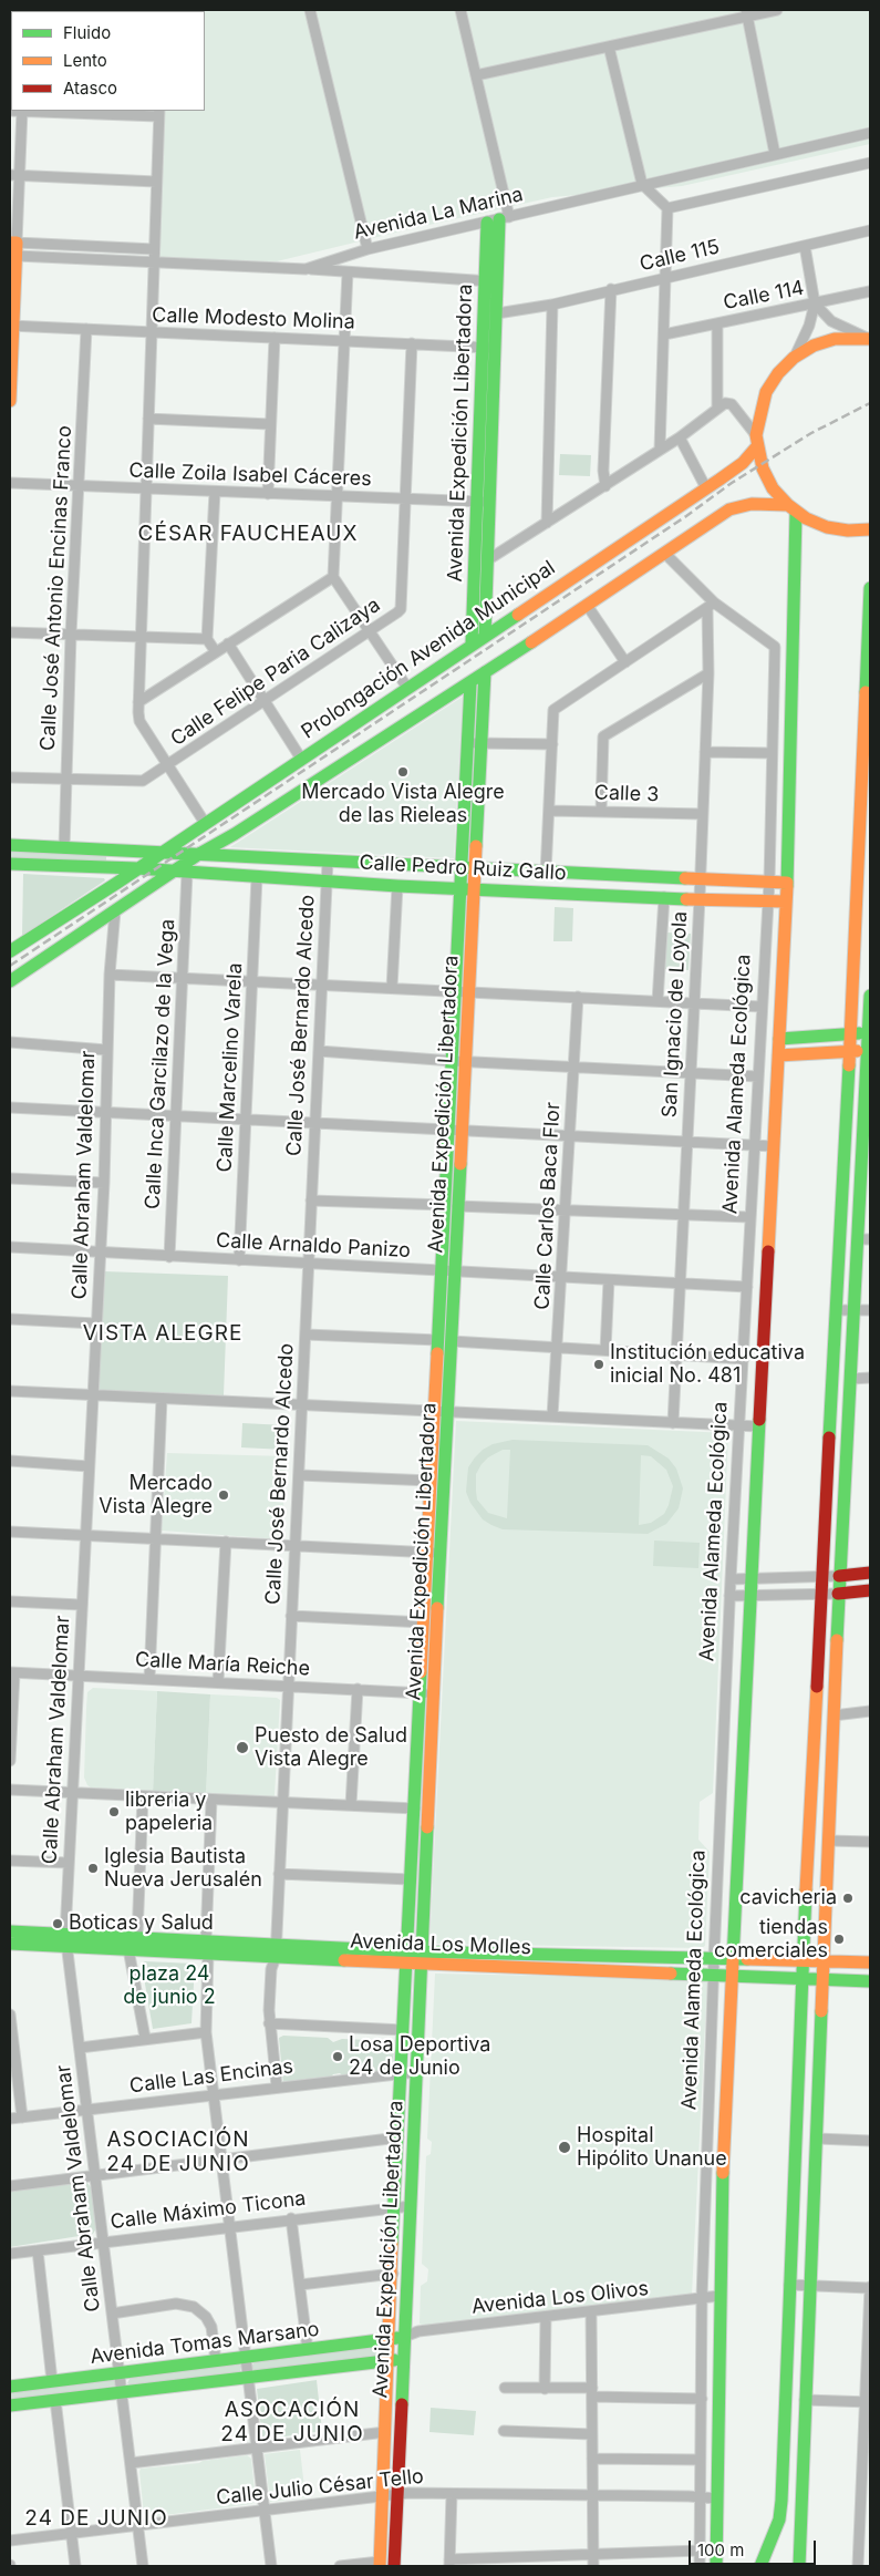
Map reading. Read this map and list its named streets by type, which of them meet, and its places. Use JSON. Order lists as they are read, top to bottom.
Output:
{
  "streets": {
    "street": [
      "Avenida La Marina",
      "Calle 115",
      "Calle 114",
      "Calle Modesto Molina",
      "Avenida Expedición Libertadora",
      "Calle Zoila Isabel Cáceres",
      "Calle José Antonio Encinas Franco",
      "Prolongación Avenida Municipal",
      "Calle Felipe Paria Calizaya",
      "Calle 3",
      "Calle Pedro Ruiz Gallo",
      "San Ignacio de Loyola",
      "Calle José Bernardo Alcedo",
      "Calle Inca Garcilazo de la Vega",
      "Calle Marcelino Varela",
      "Avenida Alameda Ecológica",
      "Calle Abraham Valdelomar",
      "Calle Carlos Baca Flor",
      "Calle Arnaldo Panizo",
      "Calle María Reiche",
      "Avenida Los Molles",
      "Calle Las Encinas",
      "Calle Máximo Ticona",
      "Avenida Los Olivos",
      "Avenida Tomas Marsano",
      "Calle Julio César Tello"
    ]
  },
  "crossings": [
    ["Avenida La Marina", "Avenida Expedición Libertadora"],
    ["Calle 115", "Avenida Expedición Libertadora"],
    ["Calle Modesto Molina", "Avenida Expedición Libertadora"],
    ["Calle Modesto Molina", "Calle José Antonio Encinas Franco"],
    ["Calle Modesto Molina", "Calle Felipe Paria Calizaya"],
    ["Avenida Expedición Libertadora", "Calle Zoila Isabel Cáceres"],
    ["Avenida Expedición Libertadora", "Prolongación Avenida Municipal"],
    ["Avenida Expedición Libertadora", "Calle Pedro Ruiz Gallo"],
    ["Avenida Expedición Libertadora", "Calle Arnaldo Panizo"],
    ["Avenida Expedición Libertadora", "Calle María Reiche"],
    ["Avenida Expedición Libertadora", "Avenida Los Molles"],
    ["Avenida Expedición Libertadora", "Calle Las Encinas"],
    ["Avenida Expedición Libertadora", "Calle Máximo Ticona"],
    ["Avenida Expedición Libertadora", "Avenida Los Olivos"],
    ["Avenida Expedición Libertadora", "Avenida Tomas Marsano"],
    ["Avenida Expedición Libertadora", "Calle Julio César Tello"],
    ["Calle Zoila Isabel Cáceres", "Calle José Antonio Encinas Franco"],
    ["Calle Zoila Isabel Cáceres", "Calle Felipe Paria Calizaya"],
    ["Calle José Antonio Encinas Franco", "Calle Felipe Paria Calizaya"],
    ["Calle José Antonio Encinas Franco", "Calle Pedro Ruiz Gallo"],
    ["Prolongación Avenida Municipal", "Calle Pedro Ruiz Gallo"],
    ["Calle 3", "San Ignacio de Loyola"],
    ["Calle Pedro Ruiz Gallo", "San Ignacio de Loyola"],
    ["Calle Pedro Ruiz Gallo", "Calle José Bernardo Alcedo"],
    ["Calle Pedro Ruiz Gallo", "Calle Inca Garcilazo de la Vega"],
    ["Calle Pedro Ruiz Gallo", "Calle Marcelino Varela"],
    ["Calle Pedro Ruiz Gallo", "Avenida Alameda Ecológica"],
    ["San Ignacio de Loyola", "Calle Arnaldo Panizo"],
    ["Calle José Bernardo Alcedo", "Calle Arnaldo Panizo"],
    ["Calle José Bernardo Alcedo", "Calle María Reiche"],
    ["Calle José Bernardo Alcedo", "Avenida Los Molles"],
    ["Calle José Bernardo Alcedo", "Calle Las Encinas"],
    ["Calle Inca Garcilazo de la Vega", "Calle Arnaldo Panizo"],
    ["Calle Marcelino Varela", "Calle Arnaldo Panizo"],
    ["Avenida Alameda Ecológica", "Calle Arnaldo Panizo"],
    ["Avenida Alameda Ecológica", "Avenida Los Molles"],
    ["Avenida Alameda Ecológica", "Avenida Los Olivos"],
    ["Avenida Alameda Ecológica", "Calle Julio César Tello"],
    ["Calle Abraham Valdelomar", "Calle Arnaldo Panizo"],
    ["Calle Abraham Valdelomar", "Calle María Reiche"],
    ["Calle Abraham Valdelomar", "Avenida Los Molles"],
    ["Calle Abraham Valdelomar", "Calle Las Encinas"],
    ["Calle Abraham Valdelomar", "Calle Máximo Ticona"],
    ["Calle Abraham Valdelomar", "Avenida Tomas Marsano"],
    ["Calle Abraham Valdelomar", "Calle Julio César Tello"],
    ["Calle Carlos Baca Flor", "Calle Arnaldo Panizo"],
    ["Avenida Los Olivos", "Avenida Tomas Marsano"]
  ],
  "districts": [
    "CÉSAR FAUCHEAUX",
    "VISTA ALEGRE",
    "ASOCIACIÓN 24 DE JUNIO",
    "ASOCACIÓN 24 DE JUNIO",
    "24 DE JUNIO"
  ],
  "parks": ["plaza 24 de junio 2"],
  "places": [
    "Mercado Vista Alegre de las Rieleas",
    "Institución educativa inicial No. 481",
    "Mercado Vista Alegre",
    "Puesto de Salud Vista Alegre",
    "libreria y papeleria",
    "Iglesia Bautista Nueva Jerusalén",
    "cavicheria",
    "Boticas y Salud",
    "tiendas comerciales",
    "Losa Deportiva 24 de Junio",
    "Hospital Hipólito Unanue"
  ],
  "legend": ["Fluido", "Lento", "Atasco"],
  "scale_bar": "100 m"
}
